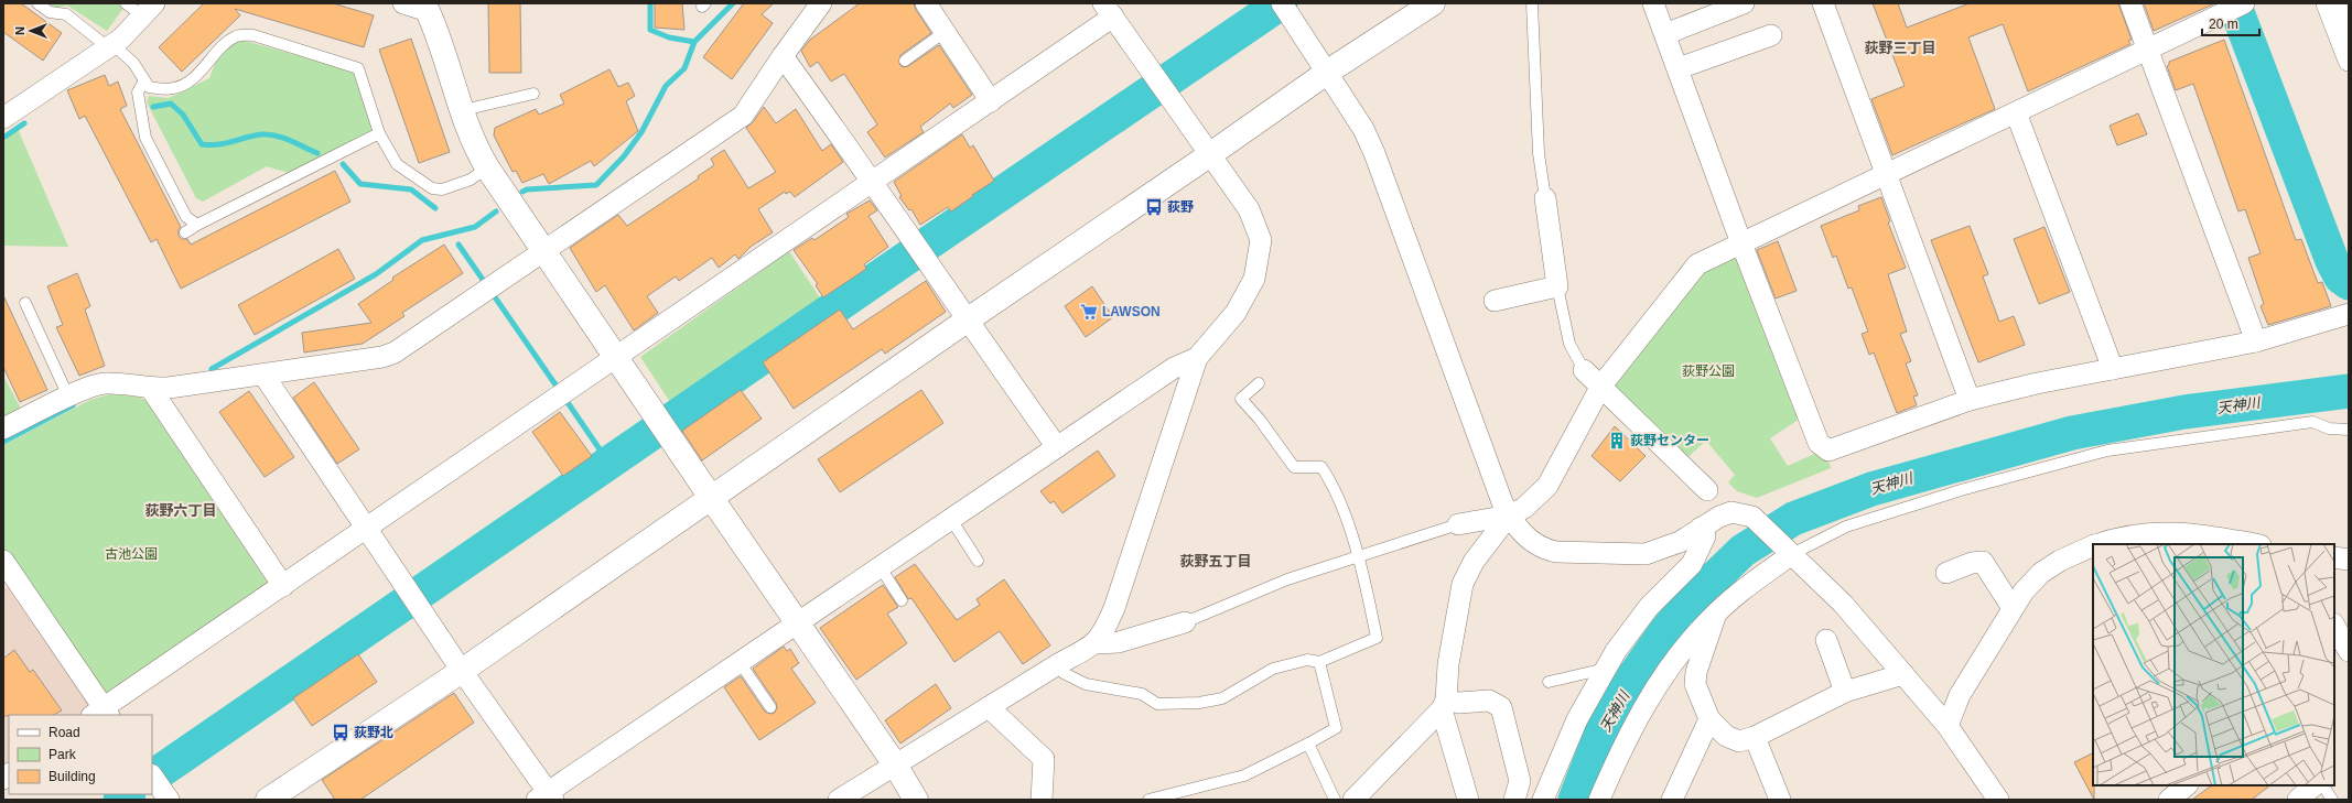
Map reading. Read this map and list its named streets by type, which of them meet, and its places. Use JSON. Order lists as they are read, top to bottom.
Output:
{
  "districts": ["荻野三丁目", "荻野六丁目", "荻野五丁目"],
  "water": ["天神川"],
  "parks": ["荻野公園", "古池公園"],
  "places": {
    "bus stop": ["荻野", "荻野北"],
    "supermarket": ["LAWSON"],
    "building": ["荻野センター"]
  },
  "legend": ["Road", "Park", "Building"],
  "scale_bar": "20 m",
  "north": "left"
}
